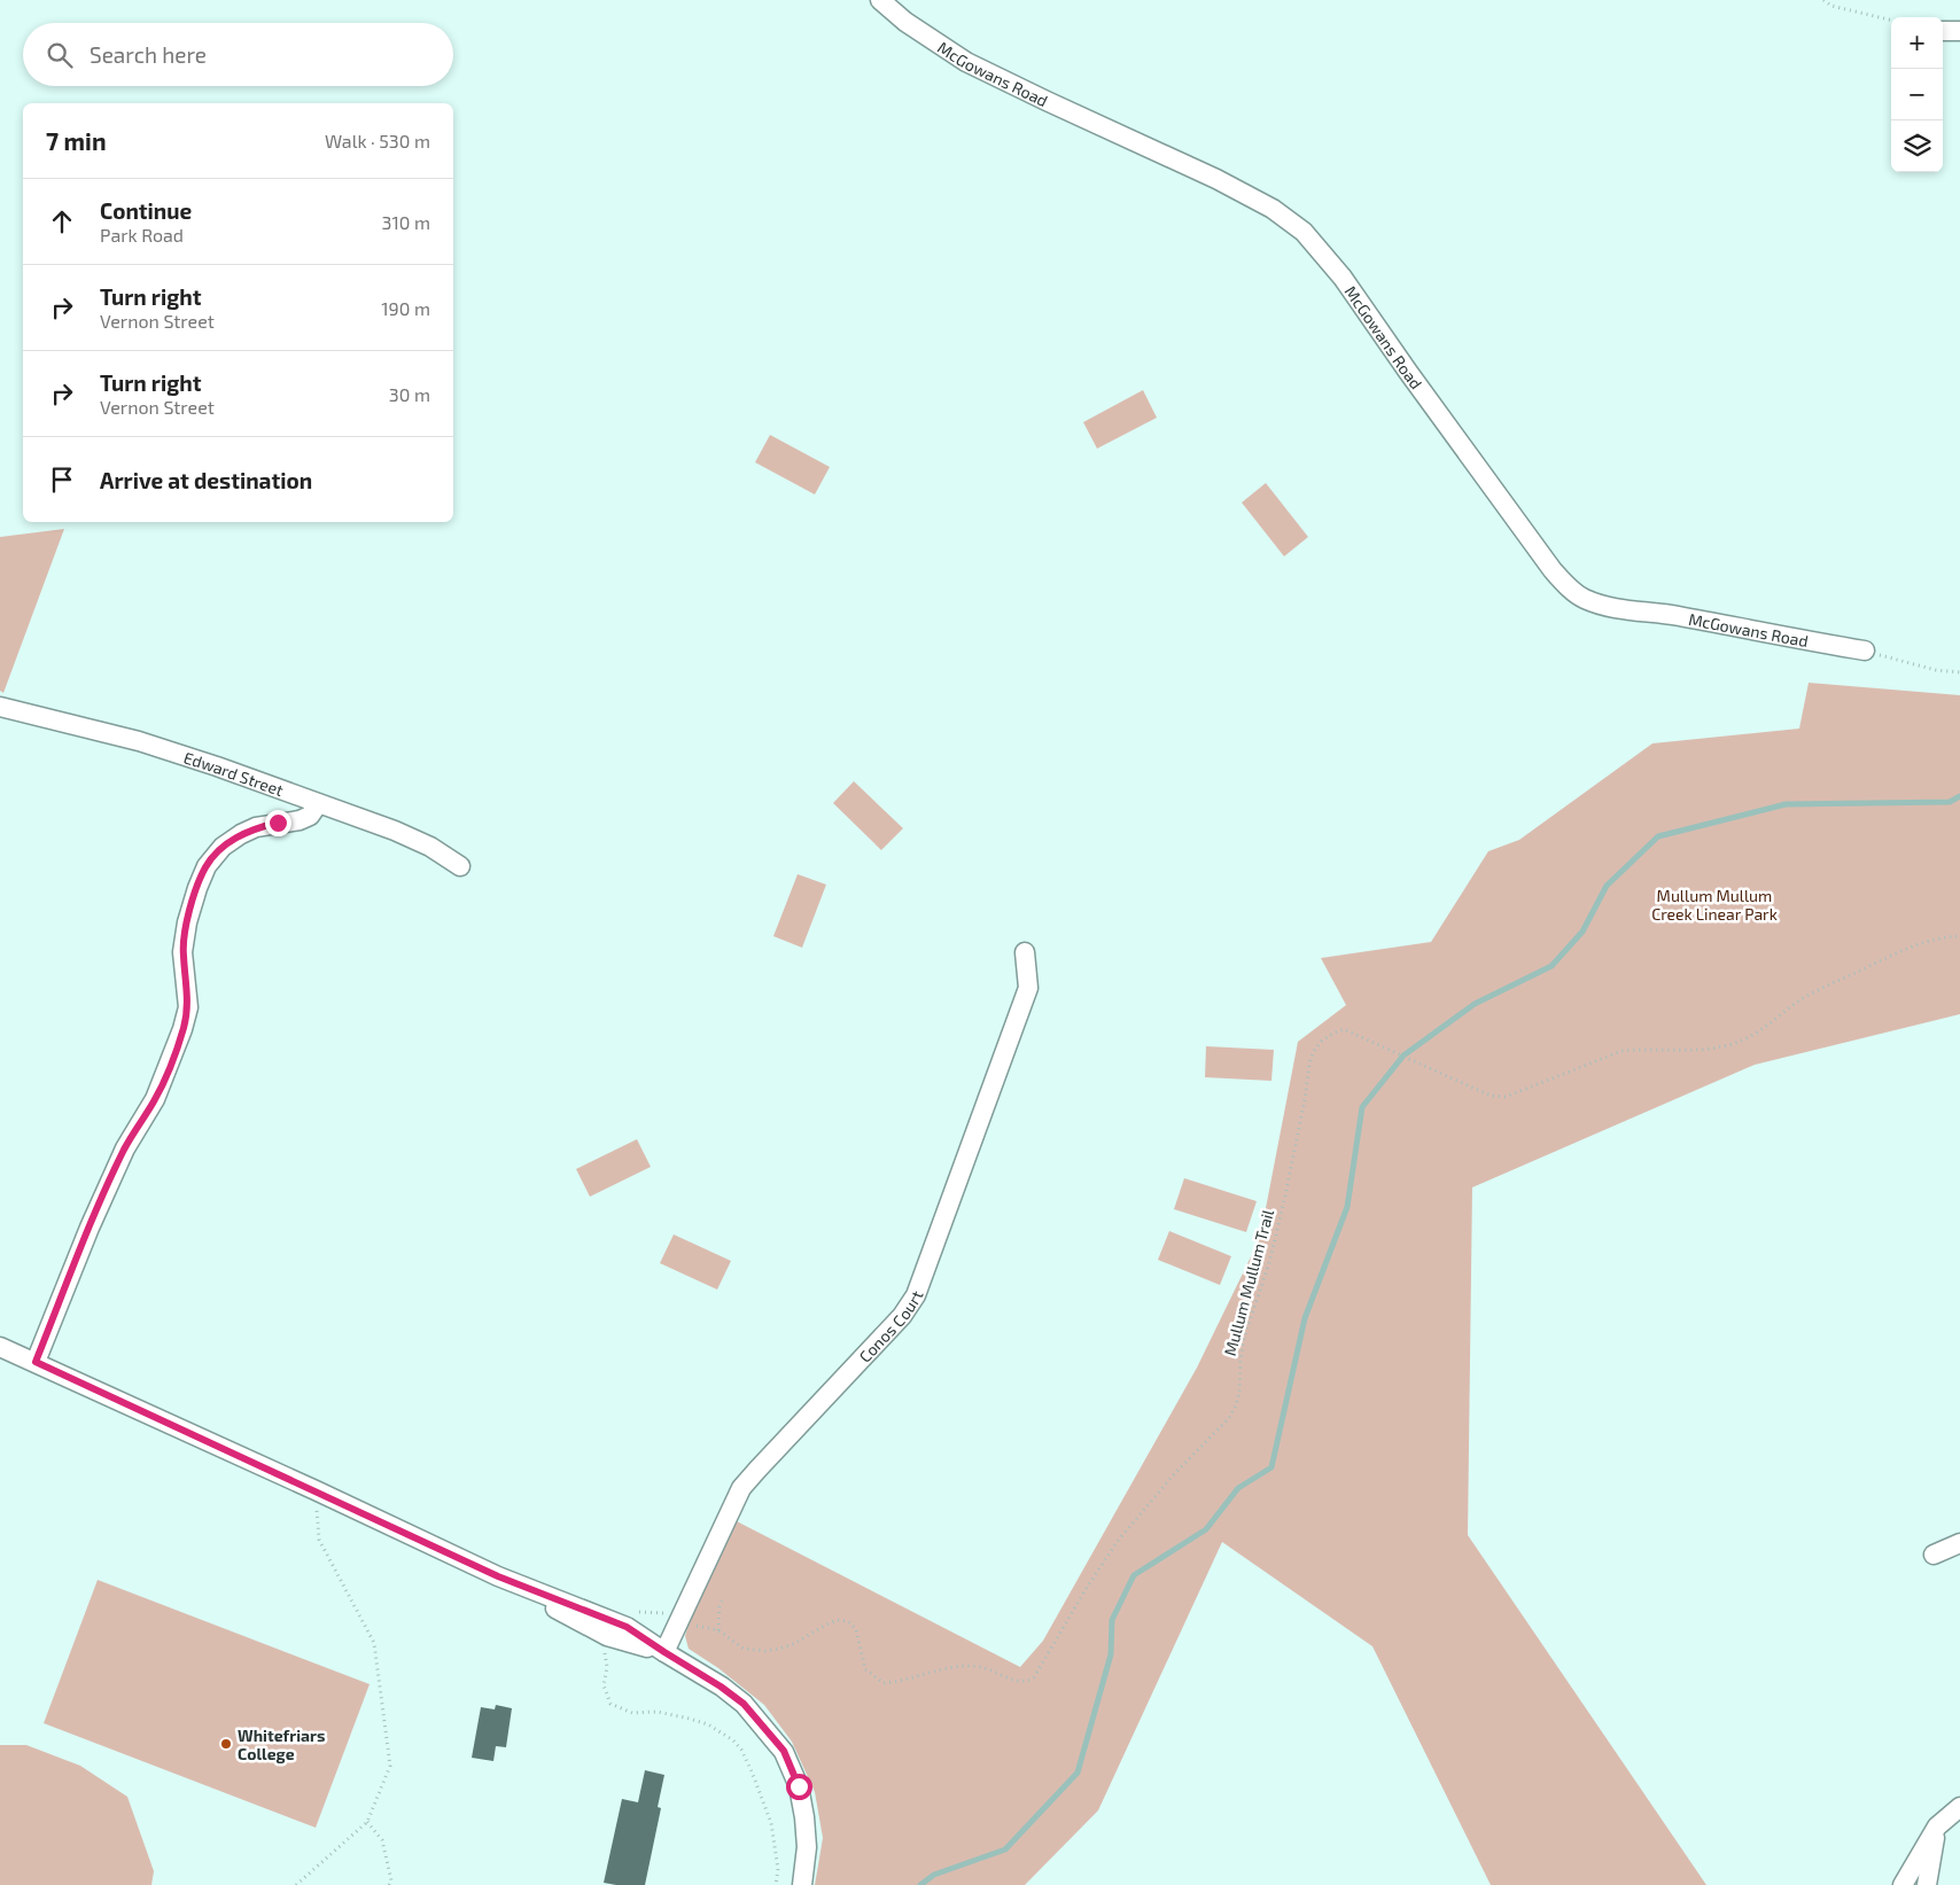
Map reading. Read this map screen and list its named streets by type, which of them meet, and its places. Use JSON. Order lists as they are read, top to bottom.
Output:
{
  "streets": {
    "street": ["McGowans Road", "Edward Street", "Conos Court"],
    "path": ["Mullum Mullum Trail"]
  },
  "crossings": [
    ["Mullum Mullum Trail", "Conos Court"]
  ],
  "parks": ["Mullum Mullum Creek Linear Park"],
  "places": ["Whitefriars College"],
  "page": {
    "map_buttons": ["+", "−"],
    "search": "Search here",
    "heading": ["7 min", "Walk · 530 m"],
    "list": [
      ["Continue", "Park Road", "310 m"],
      ["Turn right", "Vernon Street", "190 m"],
      ["Turn right", "Vernon Street", "30 m"],
      "Arrive at destination"
    ]
  }
}
